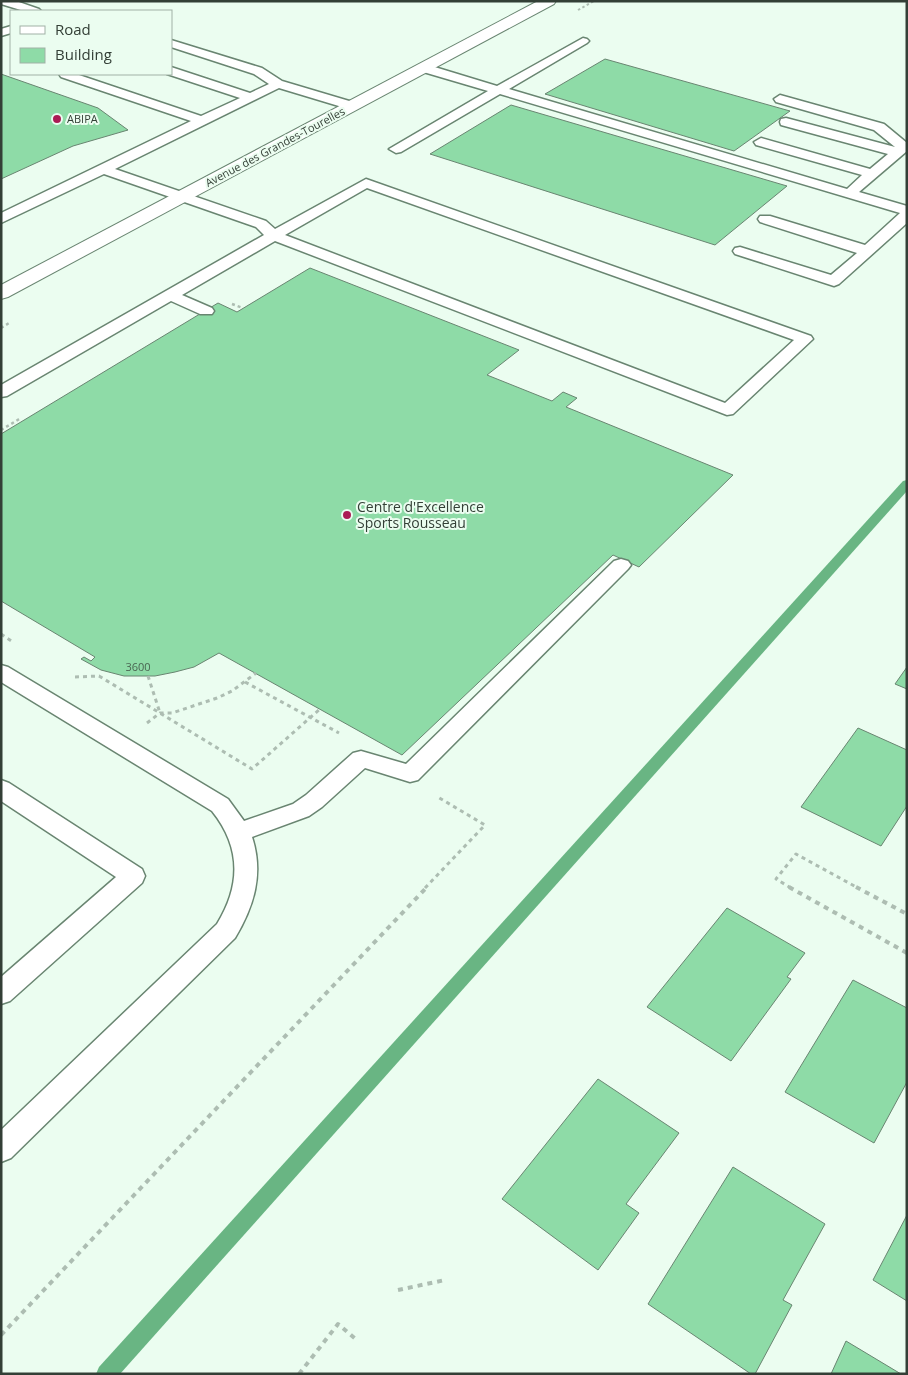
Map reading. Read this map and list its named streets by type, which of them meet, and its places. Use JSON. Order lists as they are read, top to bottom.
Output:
{
  "streets": {
    "street": ["Avenue des Grandes-Tourelles"]
  },
  "places": ["ABIPA", "Centre d'Excellence Sports Rousseau"],
  "house_numbers": ["3600"],
  "legend": ["Road", "Building"]
}
